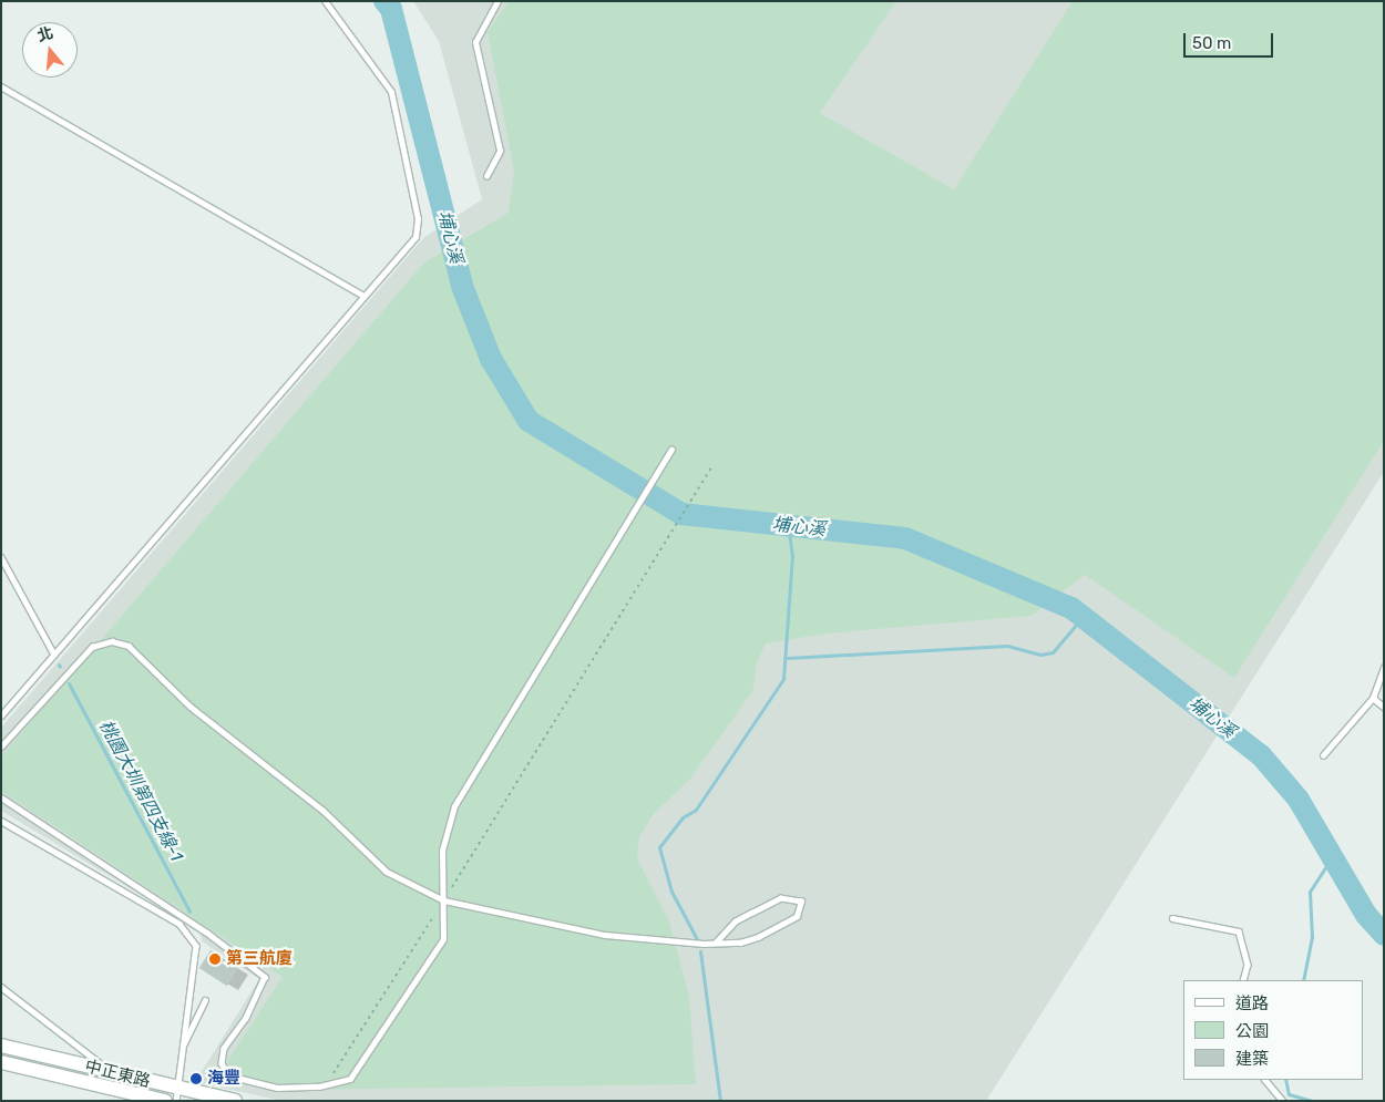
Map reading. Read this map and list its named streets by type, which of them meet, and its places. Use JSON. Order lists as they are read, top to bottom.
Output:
{
  "streets": {
    "main road": ["中正東路"]
  },
  "water": ["埔心溪", "桃園大圳第四支線-1"],
  "places": ["第三航廈", "海豐"],
  "legend": ["道路", "公園", "建築"],
  "scale_bar": "50 m",
  "north": "top"
}
